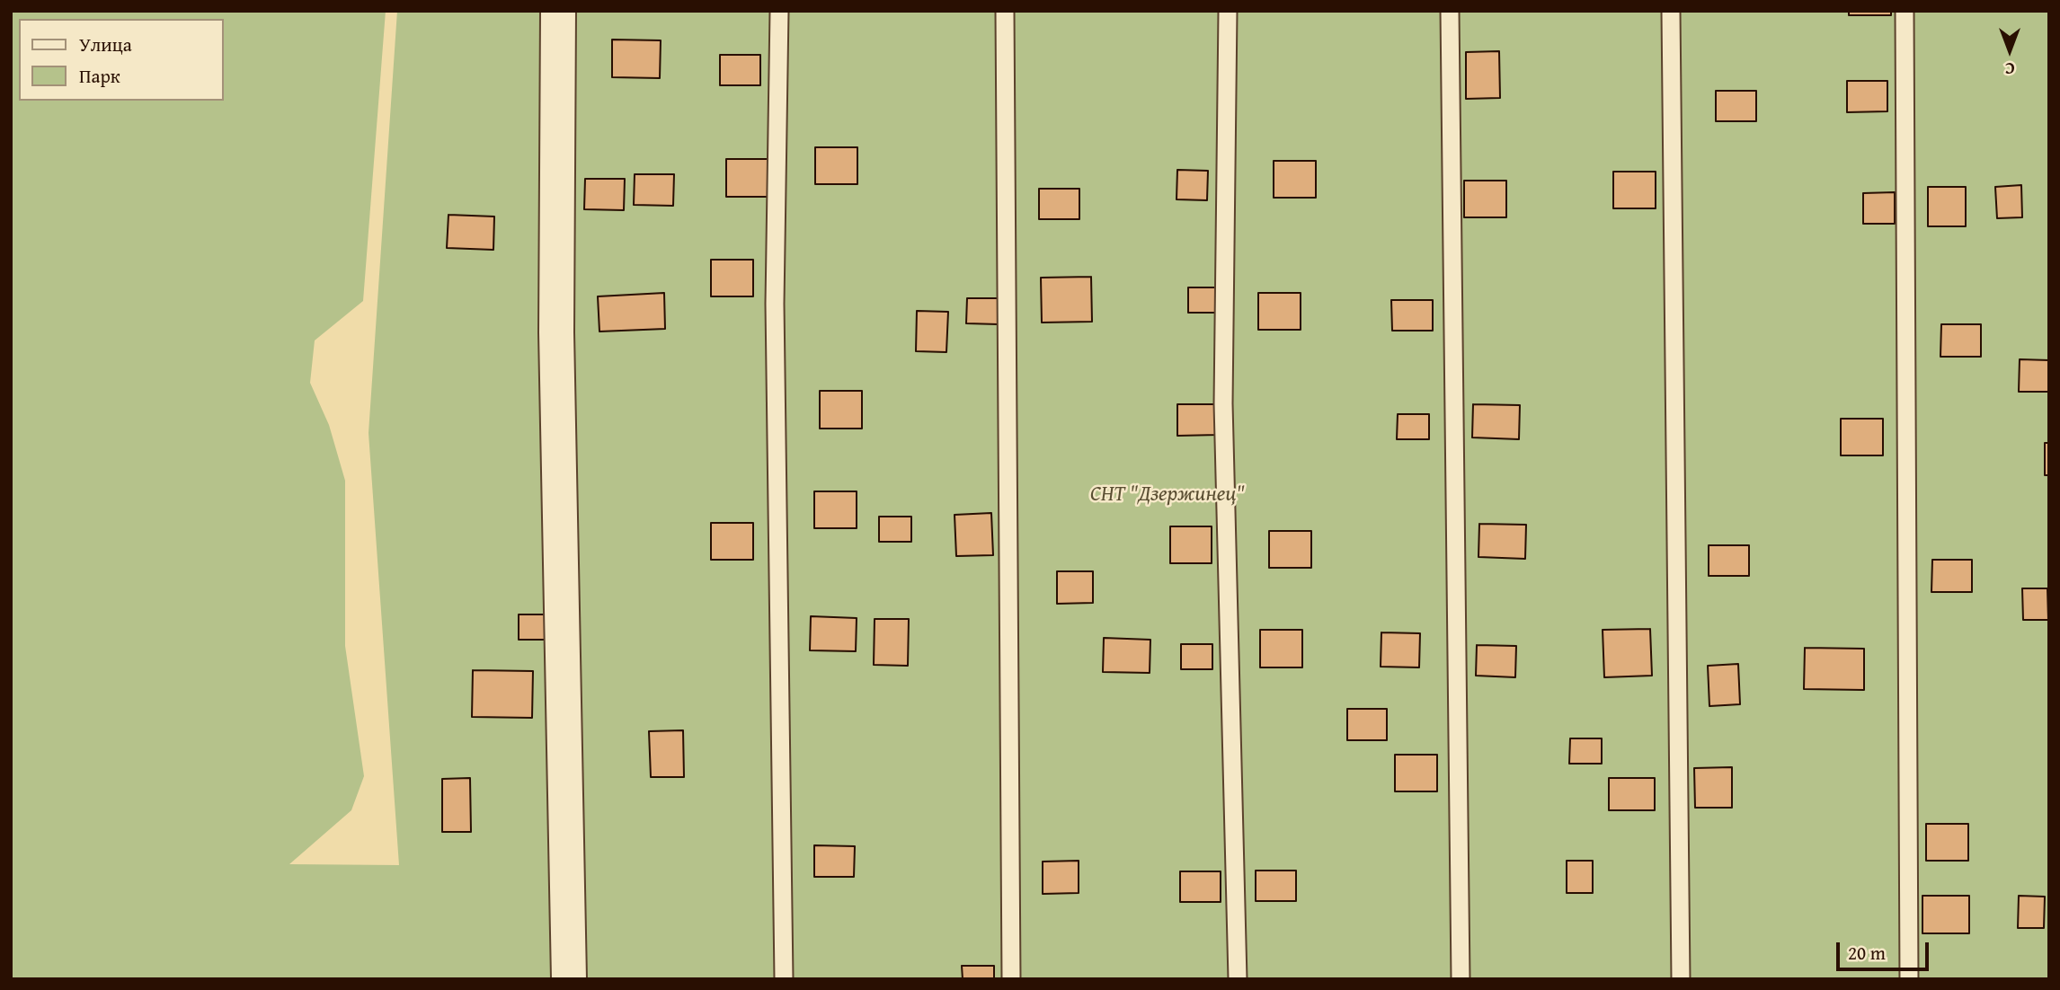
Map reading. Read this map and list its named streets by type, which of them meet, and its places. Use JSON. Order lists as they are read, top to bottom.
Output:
{
  "parks": ["СНТ \"Дзержинец\""],
  "legend": ["Улица", "Парк"],
  "scale_bar": "20 m",
  "north": "bottom"
}
